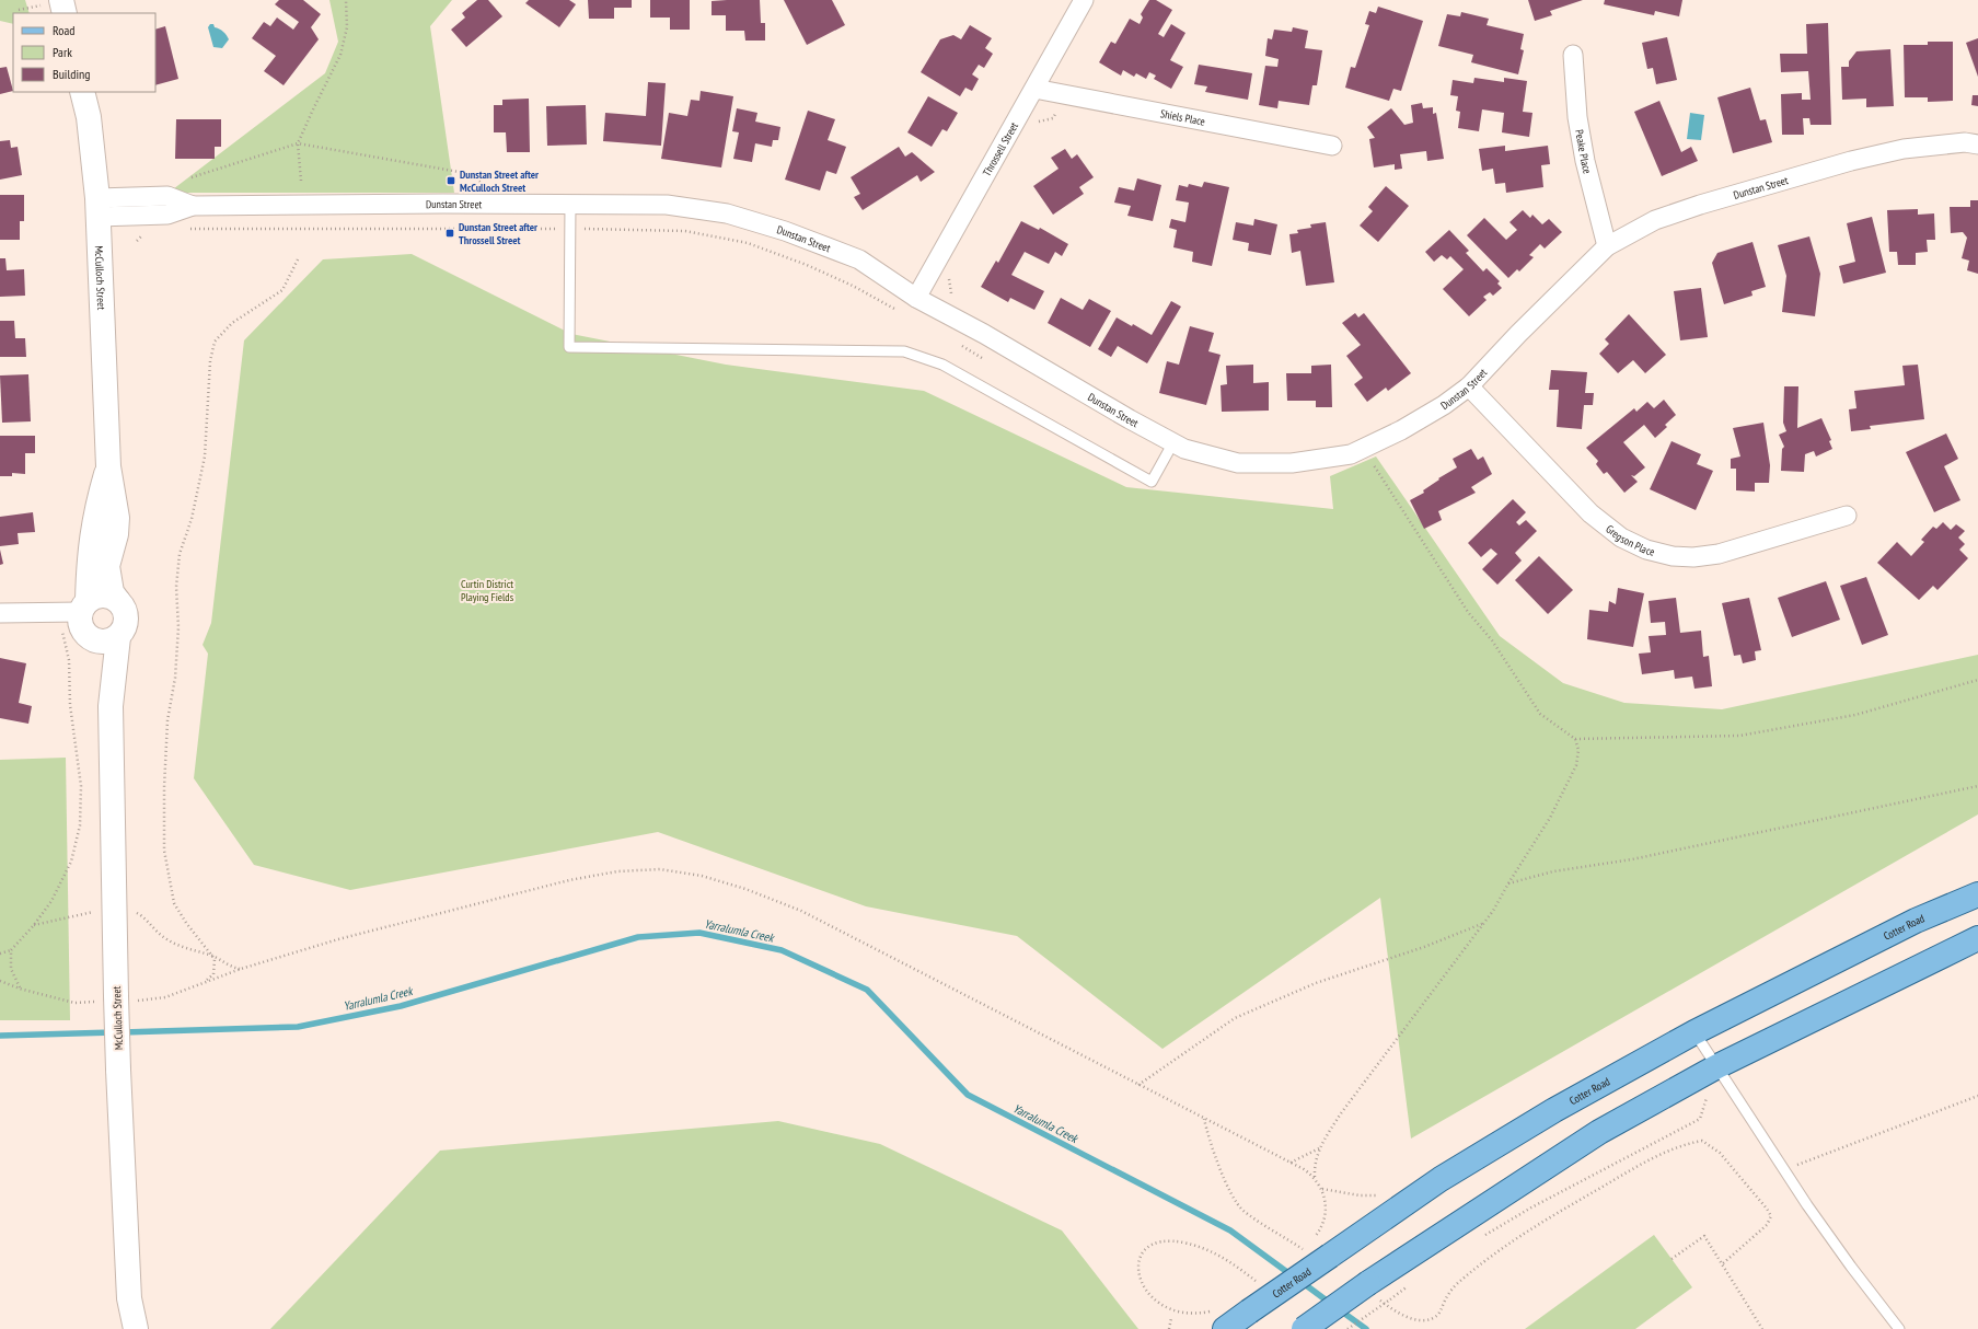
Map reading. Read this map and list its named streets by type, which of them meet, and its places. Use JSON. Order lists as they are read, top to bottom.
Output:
{
  "streets": {
    "main road": ["McCulloch Street", "Cotter Road"],
    "street": [
      "Shiels Place",
      "Throssell Street",
      "Peake Place",
      "Dunstan Street",
      "Gregson Place"
    ]
  },
  "crossings": [
    ["Shiels Place", "Throssell Street"],
    ["Throssell Street", "Dunstan Street"],
    ["Peake Place", "Dunstan Street"],
    ["Dunstan Street", "McCulloch Street"],
    ["Dunstan Street", "Gregson Place"]
  ],
  "water": ["Yarralumla Creek"],
  "parks": ["Curtin District Playing Fields"],
  "places": {
    "transit": ["Dunstan Street after McCulloch Street", "Dunstan Street after Throssell Street"]
  },
  "legend": ["Road", "Park", "Building"]
}
